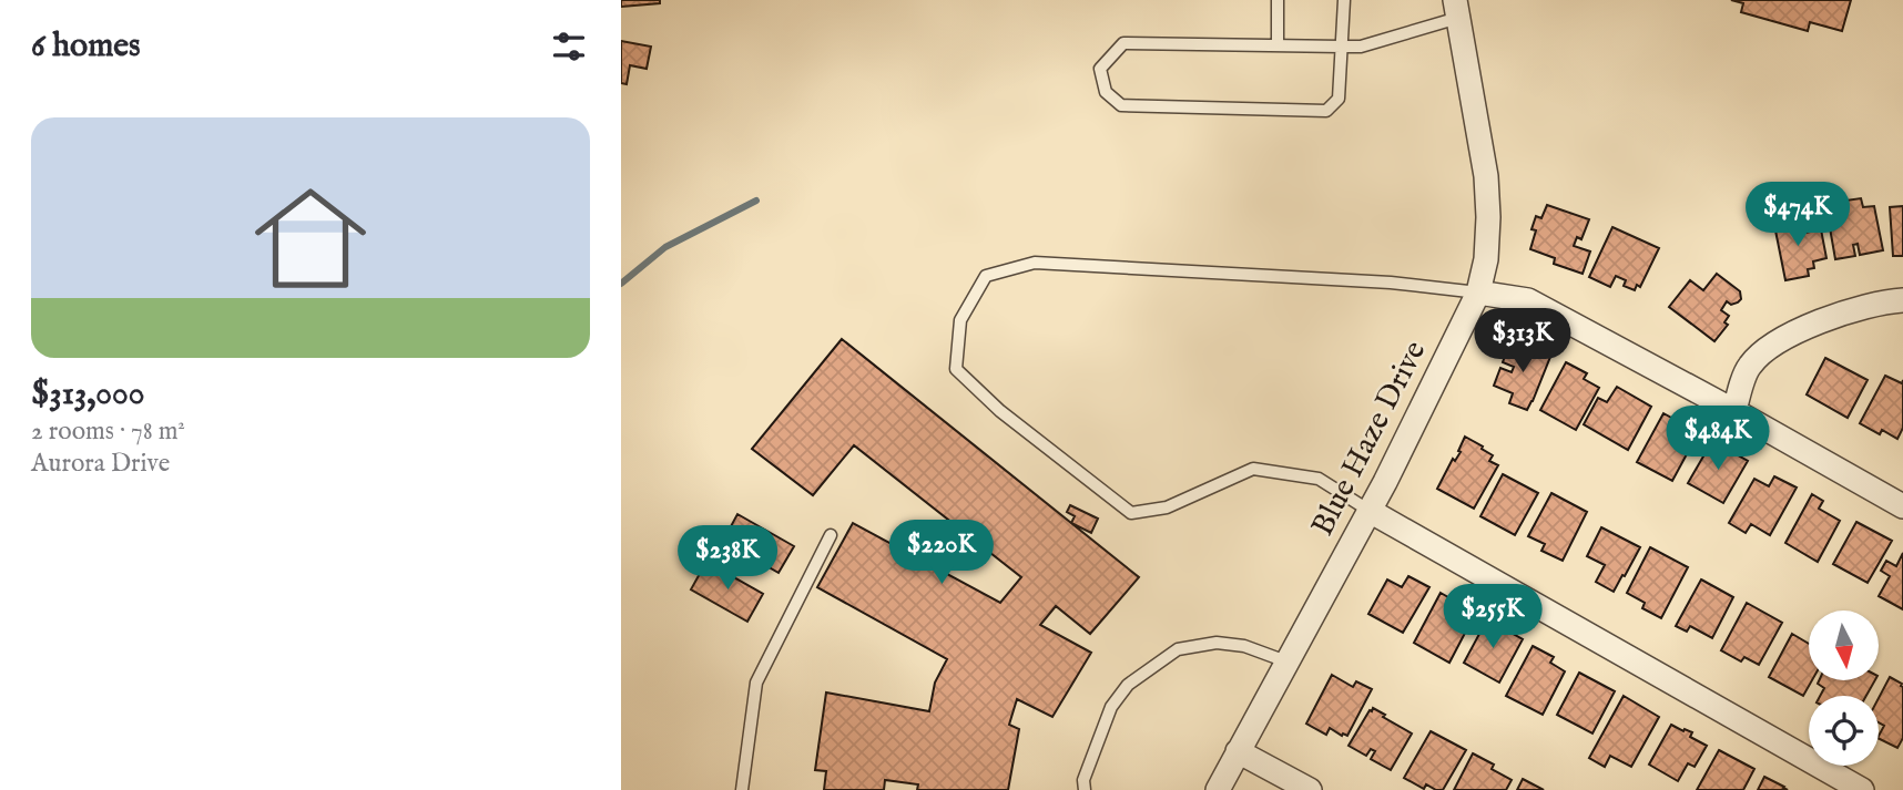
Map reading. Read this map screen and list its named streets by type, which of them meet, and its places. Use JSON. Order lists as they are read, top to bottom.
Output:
{
  "streets": {
    "street": ["Blue Haze Drive"]
  },
  "north": "bottom",
  "page": {
    "heading": "6 homes",
    "list": [
      {
        "name": "$313,000",
        "note": "2 rooms · 78 m² · Aurora Drive"
      }
    ],
    "price": [
      "$474K",
      "$313K",
      "$484K",
      "$220K",
      "$238K",
      "$255K"
    ]
  }
}
